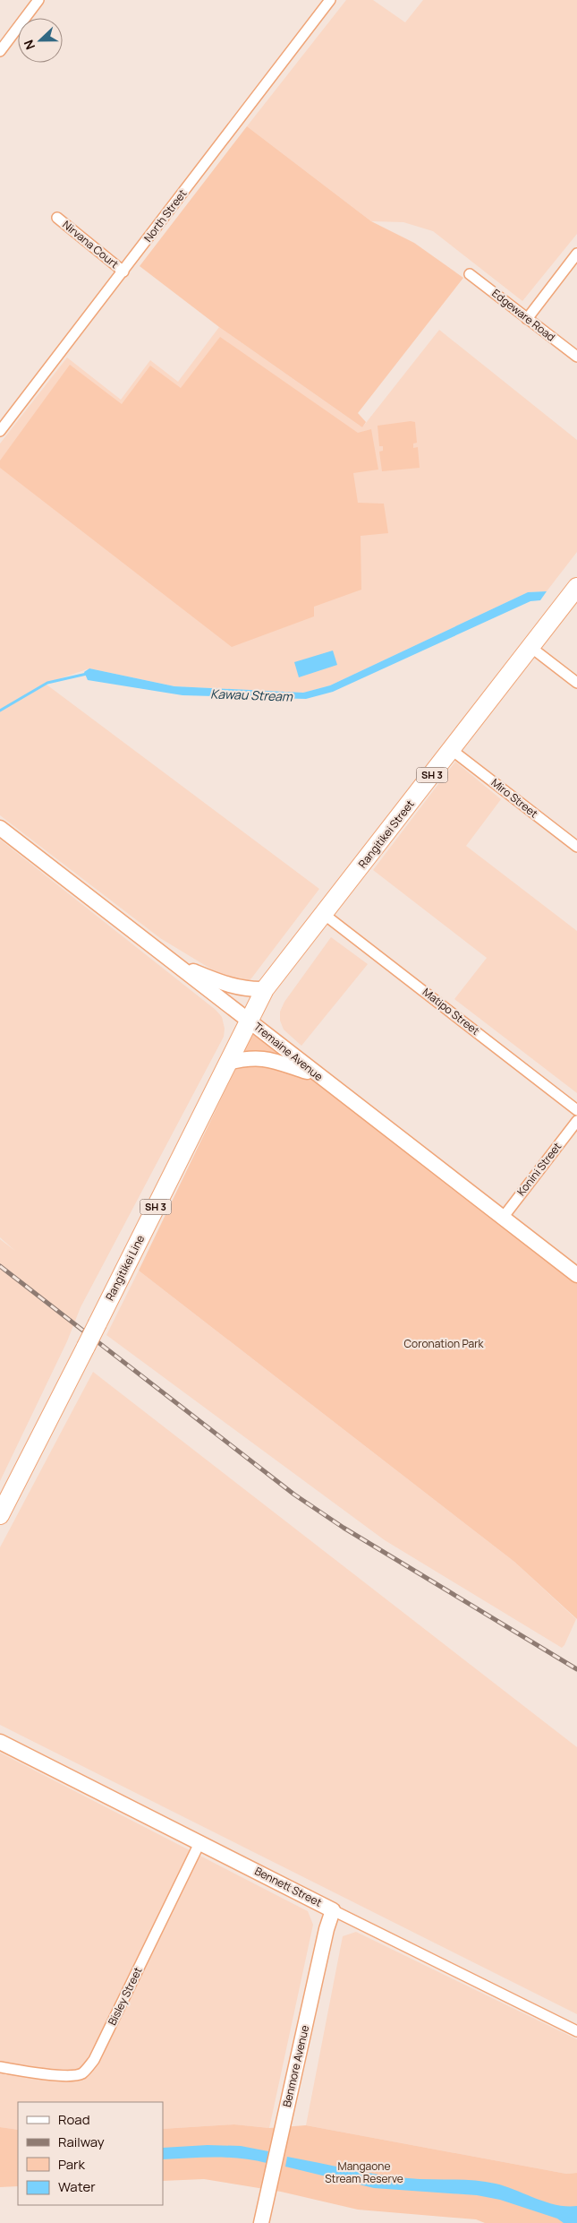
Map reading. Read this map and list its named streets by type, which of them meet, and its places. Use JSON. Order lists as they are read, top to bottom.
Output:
{
  "streets": {
    "highway": ["SH 3", "Rangitikei Street", "Rangitikei Line"],
    "main road": ["Tremaine Avenue", "Bennett Street", "Benmore Avenue"],
    "street": [
      "North Street",
      "Nirvana Court",
      "Edgeware Road",
      "Miro Street",
      "Matipo Street",
      "Konini Street",
      "Bisley Street"
    ]
  },
  "crossings": [
    ["North Street", "Nirvana Court"],
    ["Miro Street", "Rangitikei Street"],
    ["Rangitikei Street", "Matipo Street"],
    ["Rangitikei Street", "Tremaine Avenue"],
    ["Rangitikei Street", "Rangitikei Line"],
    ["Tremaine Avenue", "Konini Street"],
    ["Tremaine Avenue", "Rangitikei Line"],
    ["Bennett Street", "Bisley Street"],
    ["Bennett Street", "Benmore Avenue"]
  ],
  "water": ["Kawau Stream"],
  "parks": ["Coronation Park", "Mangaone Stream Reserve"],
  "legend": [
    "Road",
    "Railway",
    "Park",
    "Water"
  ],
  "north": "left"
}
